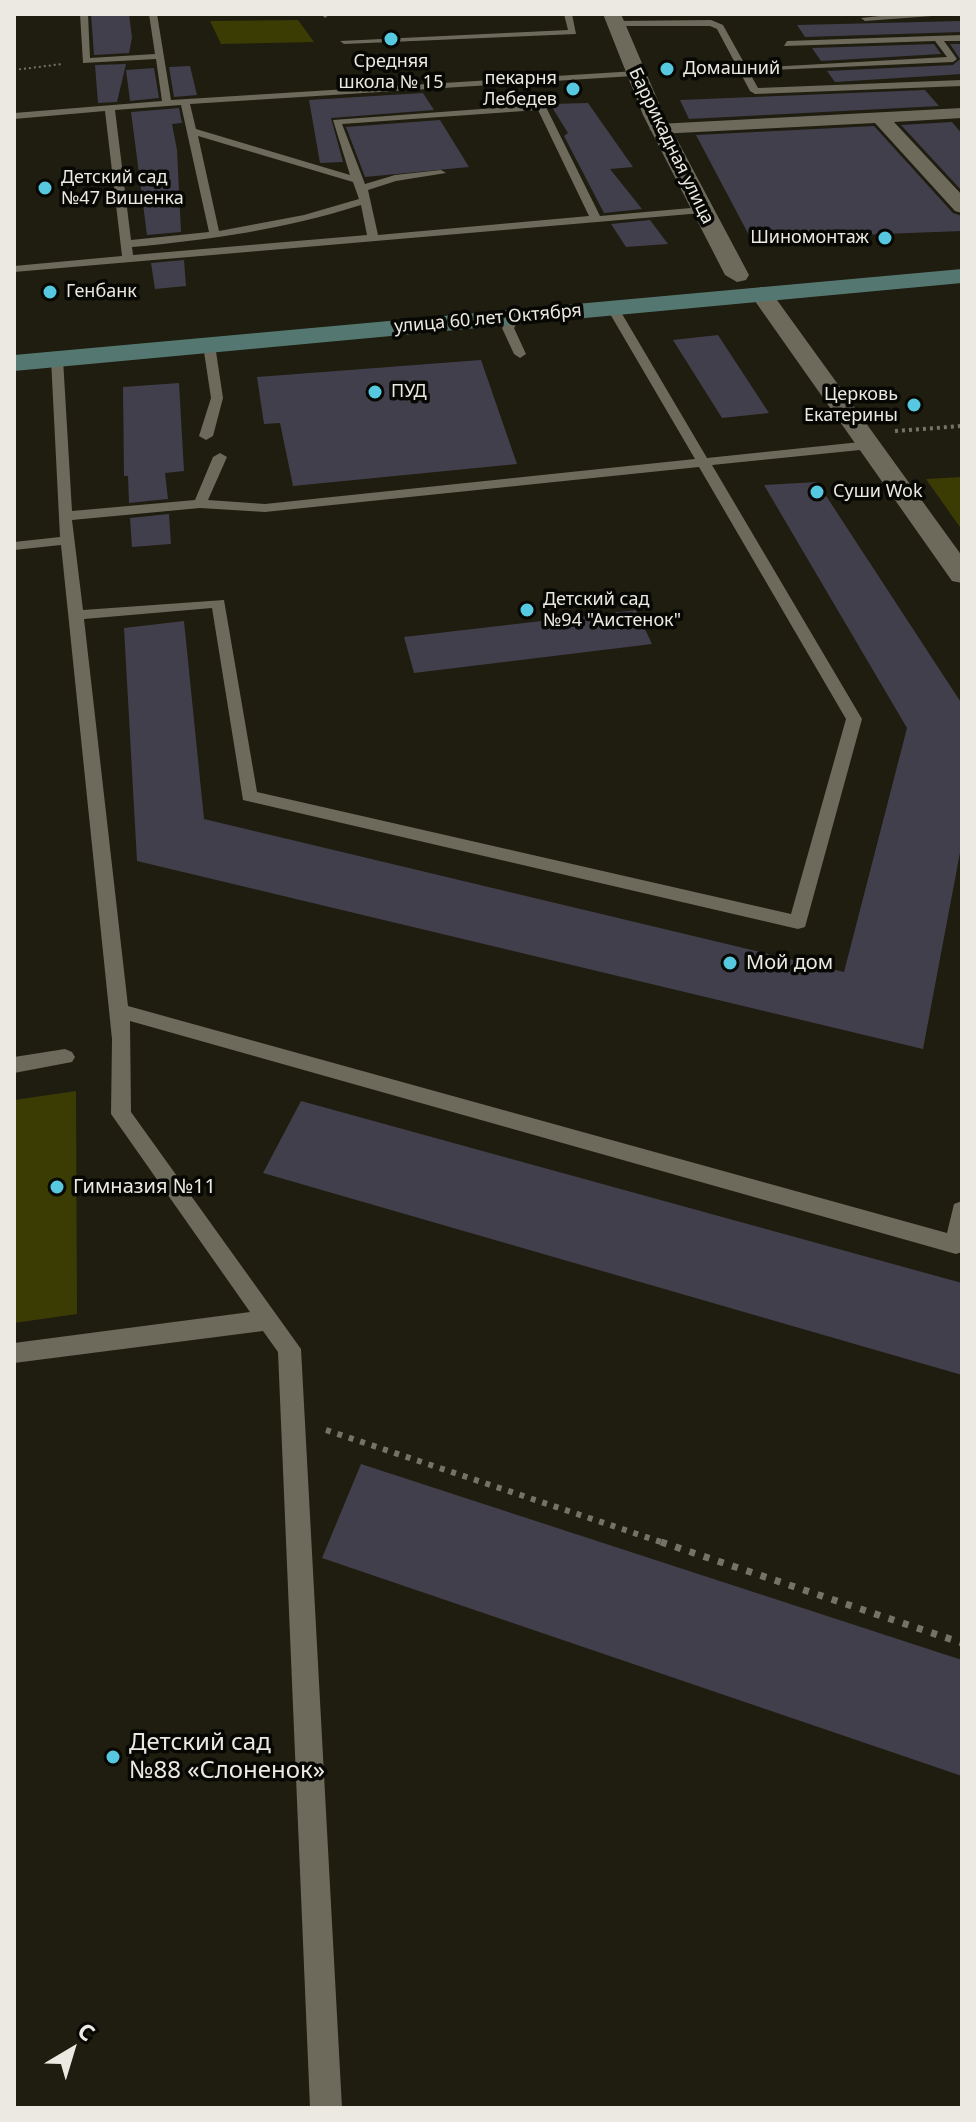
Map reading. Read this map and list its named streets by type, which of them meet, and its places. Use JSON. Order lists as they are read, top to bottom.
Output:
{
  "streets": {
    "main road": ["улица 60 лет Октября"],
    "street": ["Баррикадная улица"]
  },
  "crossings": [
    ["Баррикадная улица", "улица 60 лет Октября"]
  ],
  "places": [
    "Средняя школа № 15",
    "Домашний",
    "пекарня Лебедев",
    "Детский сад №47 Вишенка",
    "Шиномонтаж",
    "Генбанк",
    "ПУД",
    "Церковь Екатерины",
    "Суши Wok",
    "Детский сад №94 \"Аистенок\"",
    "Мой дом",
    "Гимназия №11",
    "Детский сад №88 «Слоненок»"
  ],
  "north": "top right"
}
